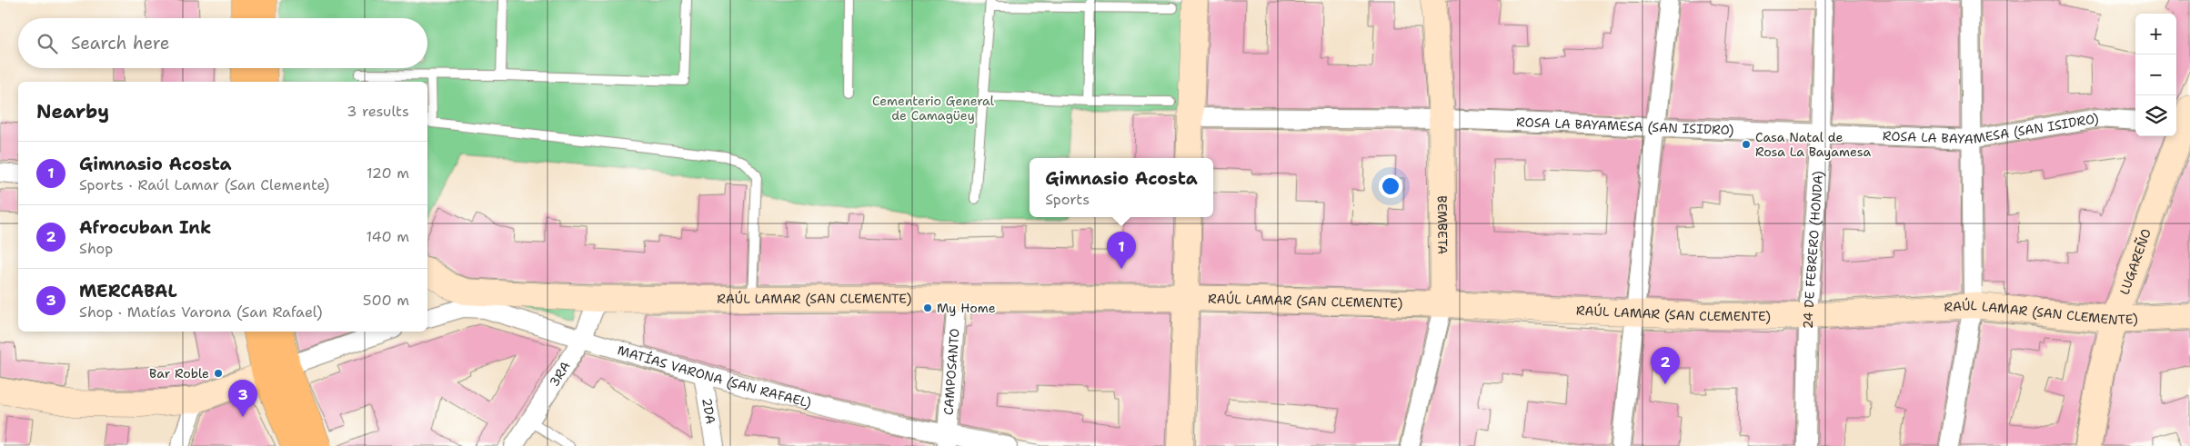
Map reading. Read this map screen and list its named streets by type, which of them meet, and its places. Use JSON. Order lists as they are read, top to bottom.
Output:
{
  "streets": {
    "street": [
      "ROSA LA BAYAMESA (SAN ISIDRO)",
      "BEMBETA",
      "24 DE FEBRERO (HONDA)",
      "LUGAREÑO",
      "RAÚL LAMAR (SAN CLEMENTE)",
      "CAMPOSANTO",
      "3RA",
      "MATÍAS VARONA (SAN RAFAEL)",
      "2DA"
    ]
  },
  "crossings": [
    ["ROSA LA BAYAMESA (SAN ISIDRO)", "BEMBETA"],
    ["ROSA LA BAYAMESA (SAN ISIDRO)", "24 DE FEBRERO (HONDA)"],
    ["BEMBETA", "RAÚL LAMAR (SAN CLEMENTE)"],
    ["24 DE FEBRERO (HONDA)", "RAÚL LAMAR (SAN CLEMENTE)"],
    ["LUGAREÑO", "RAÚL LAMAR (SAN CLEMENTE)"],
    ["RAÚL LAMAR (SAN CLEMENTE)", "CAMPOSANTO"],
    ["RAÚL LAMAR (SAN CLEMENTE)", "3RA"],
    ["RAÚL LAMAR (SAN CLEMENTE)", "MATÍAS VARONA (SAN RAFAEL)"],
    ["CAMPOSANTO", "MATÍAS VARONA (SAN RAFAEL)"],
    ["3RA", "MATÍAS VARONA (SAN RAFAEL)"],
    ["MATÍAS VARONA (SAN RAFAEL)", "2DA"]
  ],
  "parks": ["Cementerio General de Camagüey"],
  "places": ["Casa Natal de Rosa La Bayamesa", "My Home", "Bar Roble"],
  "page": {
    "map_buttons": ["+", "−"],
    "search": "Search here",
    "heading": ["Nearby", "3 results"],
    "list": [
      {
        "mark": "1",
        "name": "Gimnasio Acosta",
        "note": "Sports · Raúl Lamar (San Clemente)",
        "value": "120 m"
      },
      {
        "mark": "2",
        "name": "Afrocuban Ink",
        "note": "Shop",
        "value": "140 m"
      },
      {
        "mark": "3",
        "name": "MERCABAL",
        "note": "Shop · Matías Varona (San Rafael)",
        "value": "500 m"
      }
    ],
    "popup": ["Gimnasio Acosta", "Sports"],
    "pins": ["1", "2", "3"]
  }
}
